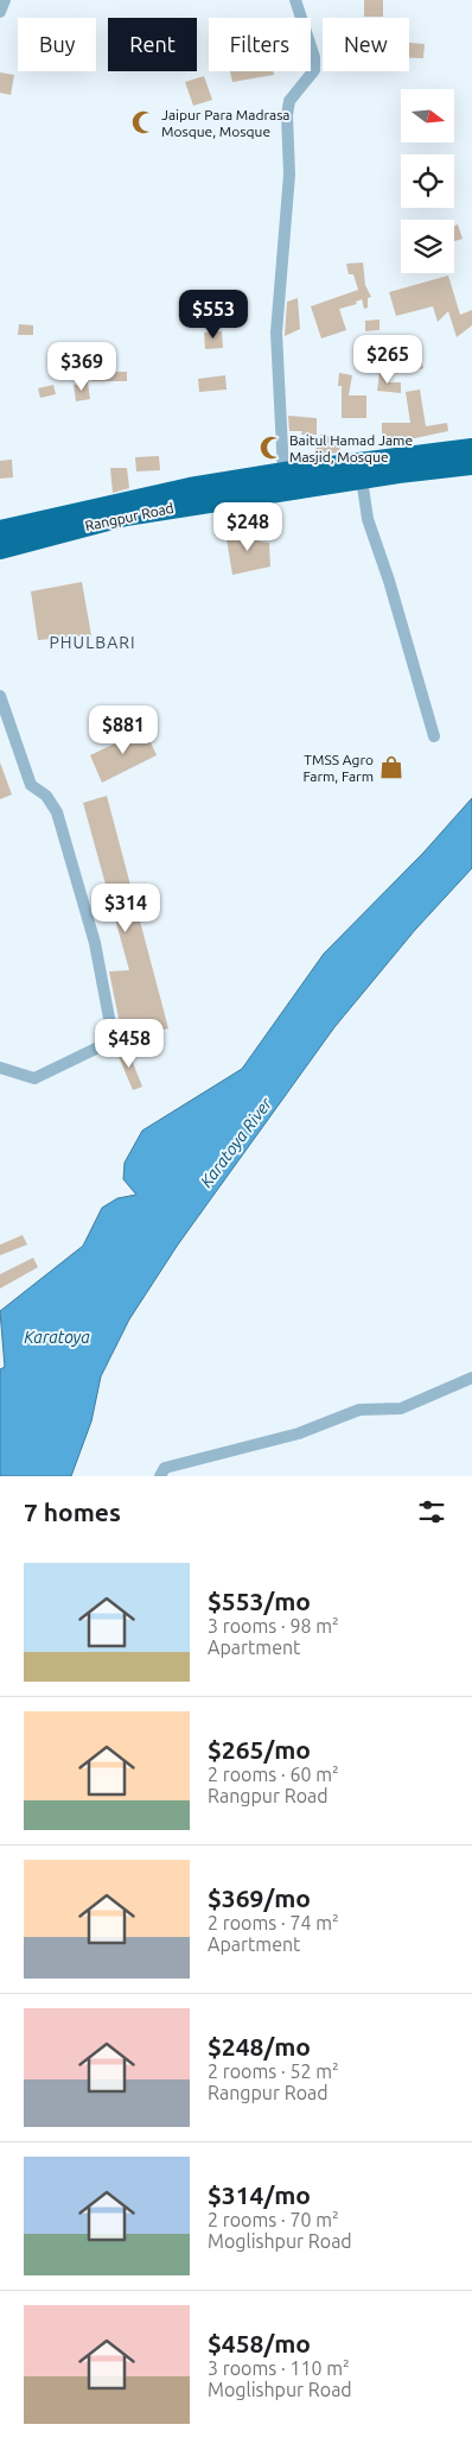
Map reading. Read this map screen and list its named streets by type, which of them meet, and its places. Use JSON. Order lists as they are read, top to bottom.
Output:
{
  "streets": {
    "highway": ["Rangpur Road"]
  },
  "districts": ["PHULBARI"],
  "water": ["Karatoya River", "Karatoya"],
  "places": {
    "mosque": ["Jaipur Para Madrasa Mosque, Mosque", "Baitul Hamad Jame Masjid, Mosque"],
    "shop": ["TMSS Agro Farm, Farm"]
  },
  "north": "right",
  "page": {
    "chip": [
      "Buy",
      "Rent",
      "Filters",
      "New"
    ],
    "price": [
      "$553",
      "$265",
      "$369",
      "$248",
      "$881",
      "$314",
      "$458"
    ],
    "heading": "7 homes",
    "list": [
      {
        "name": "$553/mo",
        "note": "3 rooms · 98 m² · Apartment"
      },
      {
        "name": "$265/mo",
        "note": "2 rooms · 60 m² · Rangpur Road"
      },
      {
        "name": "$369/mo",
        "note": "2 rooms · 74 m² · Apartment"
      },
      {
        "name": "$248/mo",
        "note": "2 rooms · 52 m² · Rangpur Road"
      },
      {
        "name": "$314/mo",
        "note": "2 rooms · 70 m² · Moglishpur Road"
      },
      {
        "name": "$458/mo",
        "note": "3 rooms · 110 m² · Moglishpur Road"
      }
    ]
  }
}
